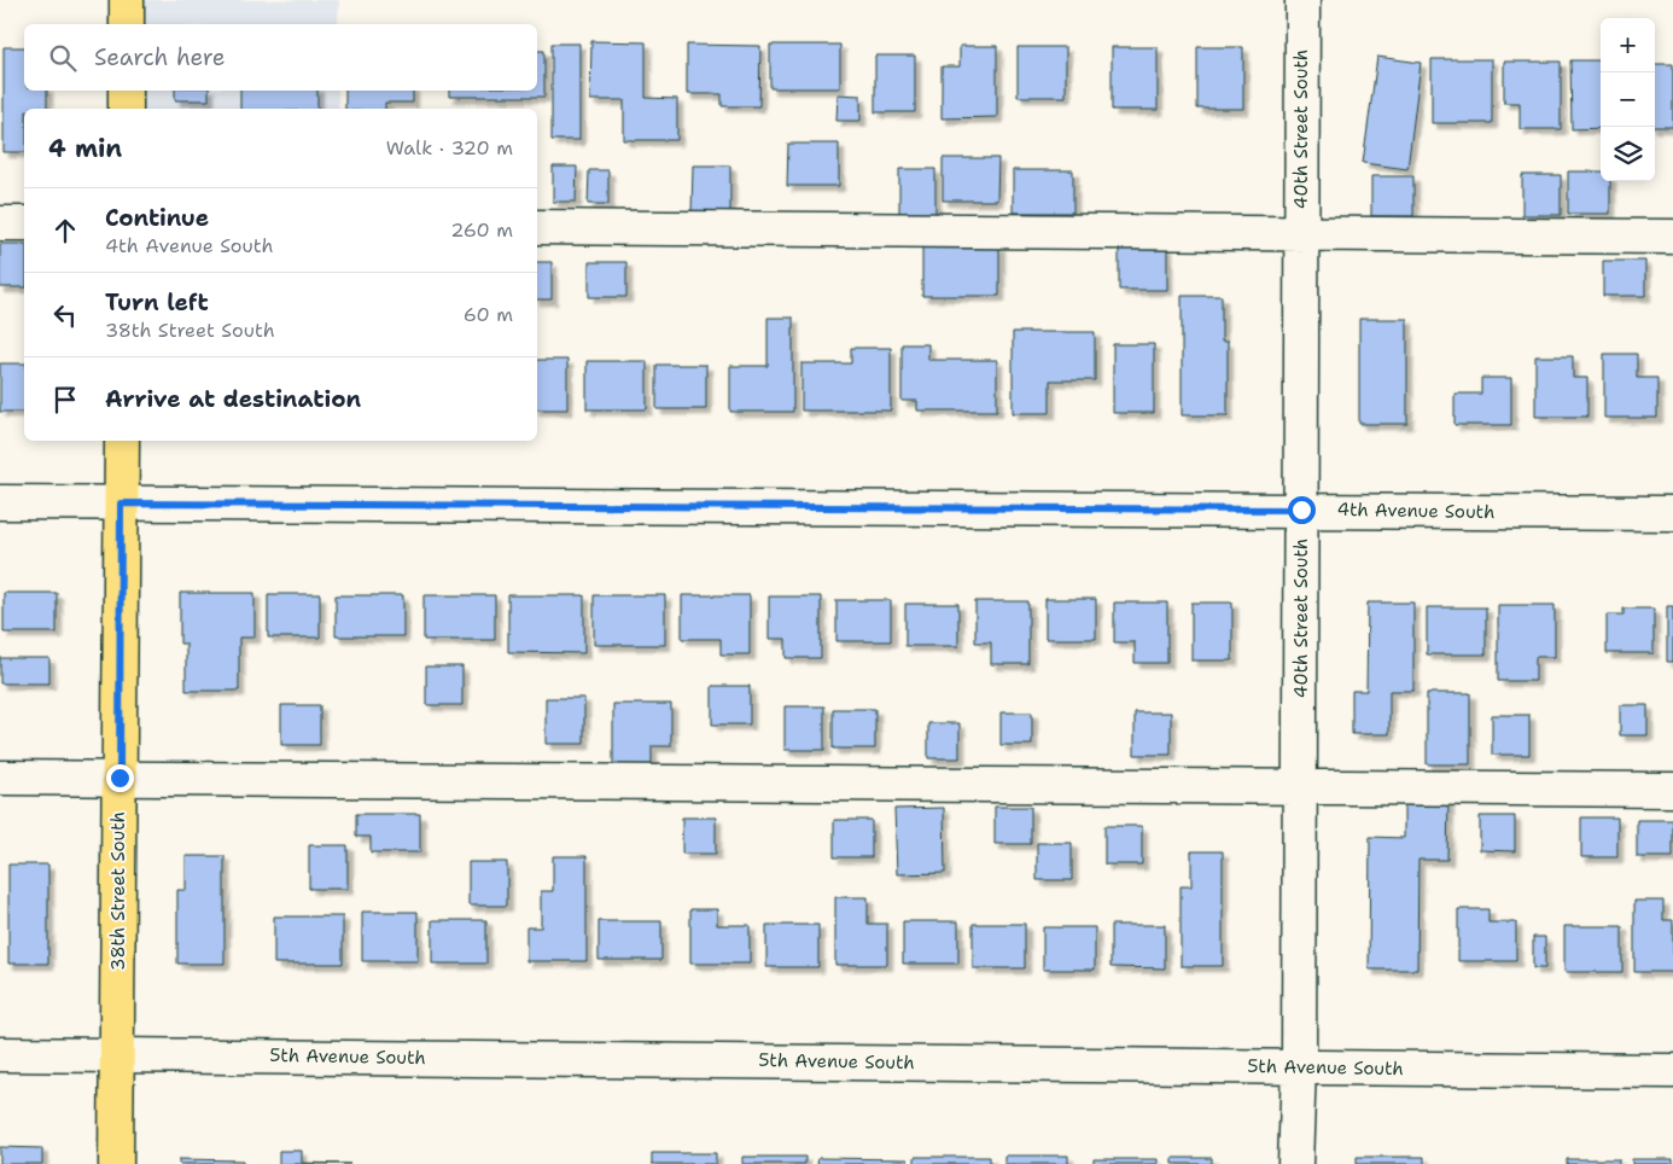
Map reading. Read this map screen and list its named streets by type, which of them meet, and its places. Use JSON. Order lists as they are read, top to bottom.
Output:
{
  "streets": {
    "main road": ["38th Street South"],
    "street": ["40th Street South", "4th Avenue South", "5th Avenue South"]
  },
  "crossings": [
    ["40th Street South", "4th Avenue South"],
    ["40th Street South", "5th Avenue South"],
    ["4th Avenue South", "38th Street South"],
    ["38th Street South", "5th Avenue South"]
  ],
  "page": {
    "map_buttons": ["+", "−"],
    "search": "Search here",
    "heading": ["4 min", "Walk · 320 m"],
    "list": [
      ["Continue", "4th Avenue South", "260 m"],
      ["Turn left", "38th Street South", "60 m"],
      "Arrive at destination"
    ]
  }
}
